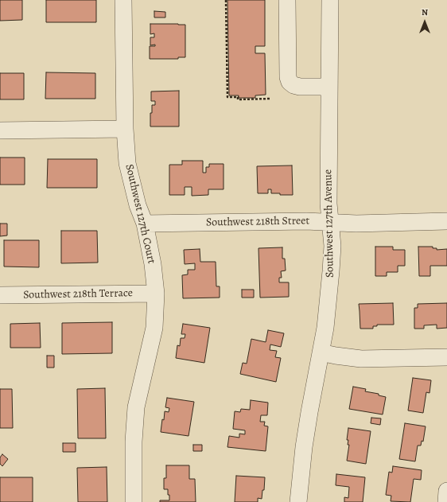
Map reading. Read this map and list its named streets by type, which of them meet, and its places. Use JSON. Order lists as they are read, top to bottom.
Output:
{
  "streets": {
    "street": [
      "Southwest 127th Court",
      "Southwest 218th Street",
      "Southwest 127th Avenue",
      "Southwest 218th Terrace"
    ]
  },
  "crossings": [
    ["Southwest 127th Court", "Southwest 218th Street"],
    ["Southwest 127th Court", "Southwest 218th Terrace"],
    ["Southwest 218th Street", "Southwest 127th Avenue"]
  ],
  "north": "top"
}
